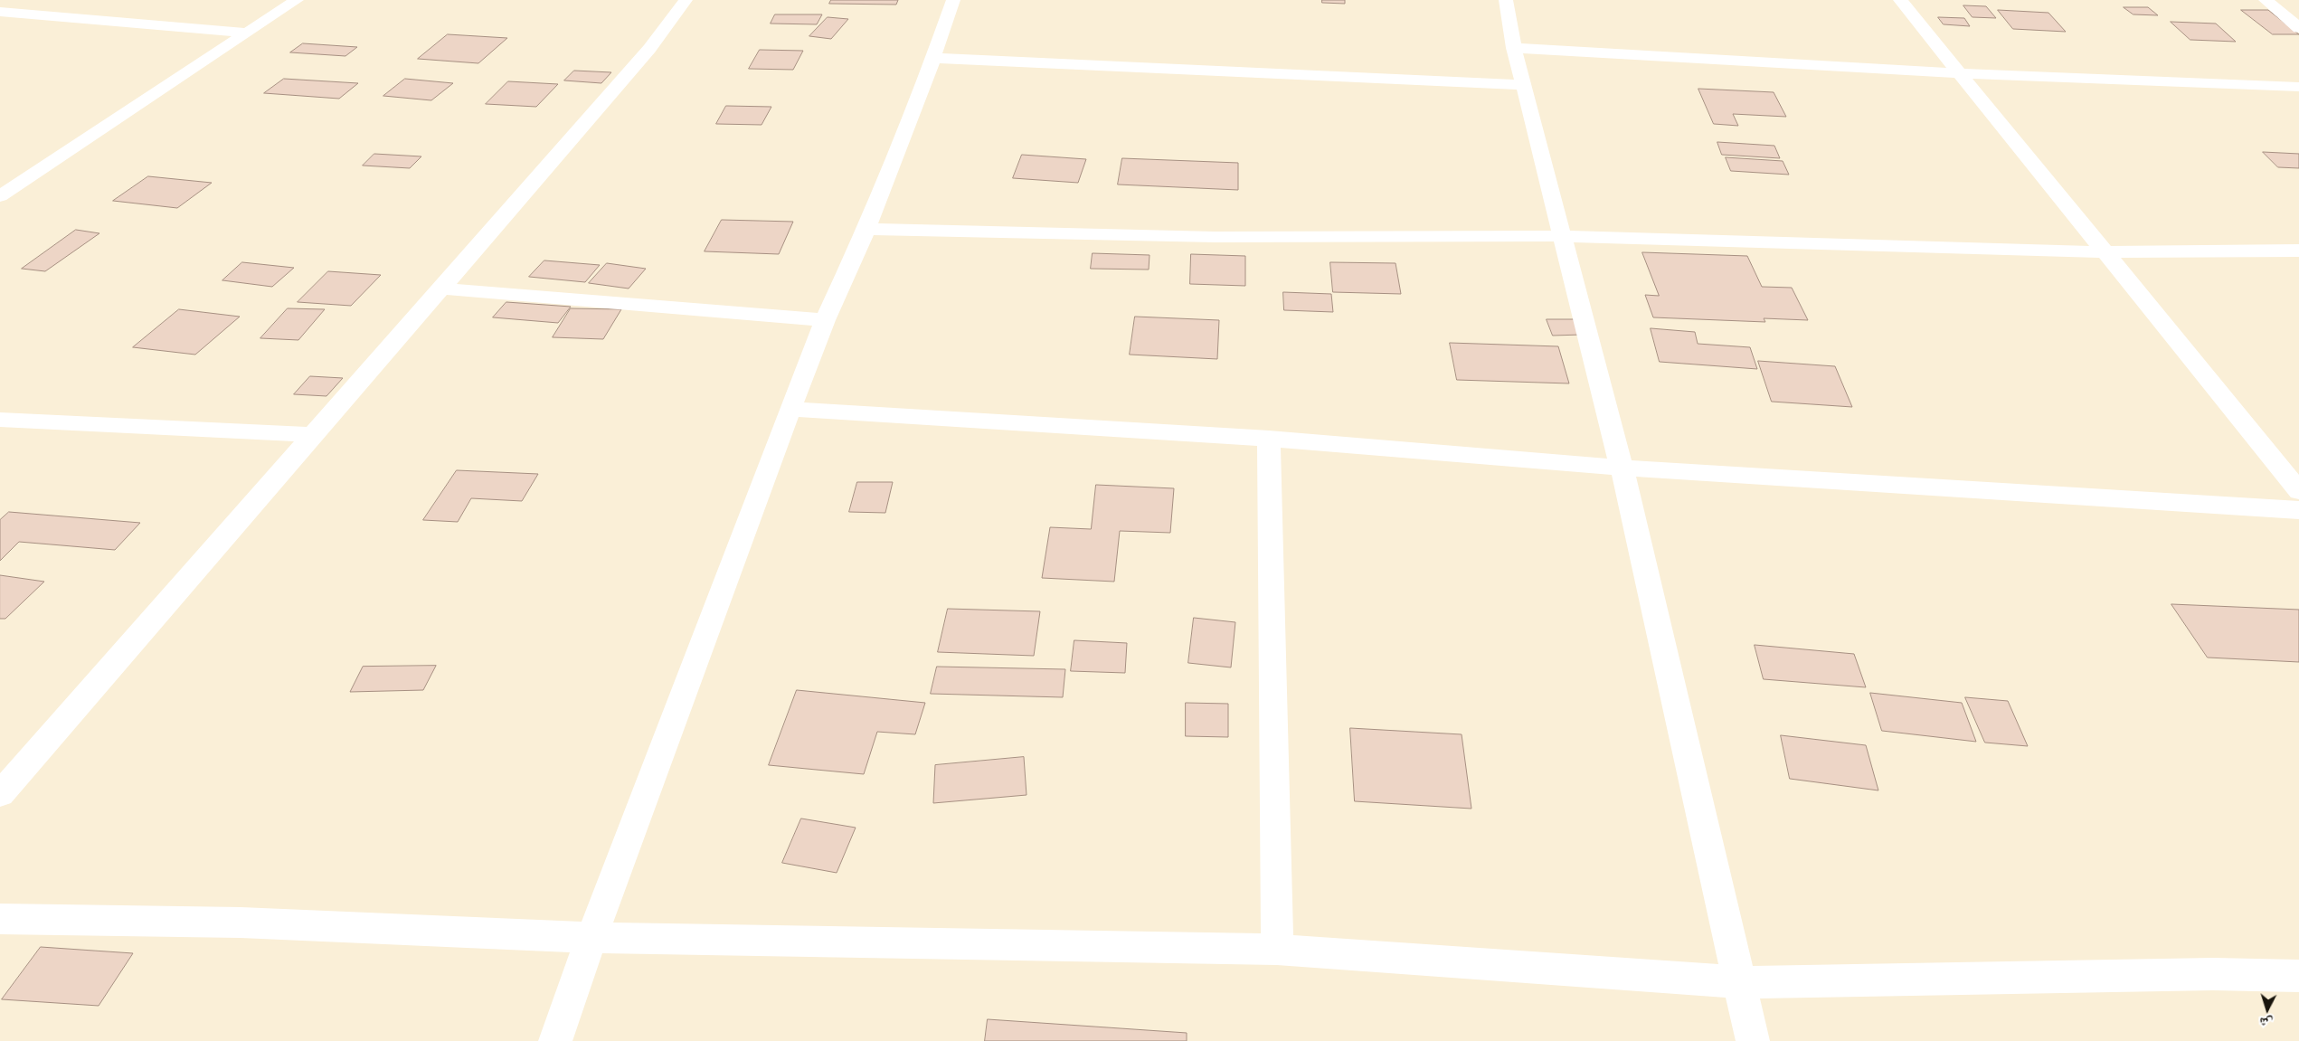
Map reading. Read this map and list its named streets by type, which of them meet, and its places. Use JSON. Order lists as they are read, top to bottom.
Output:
{
  "north": "bottom"
}
